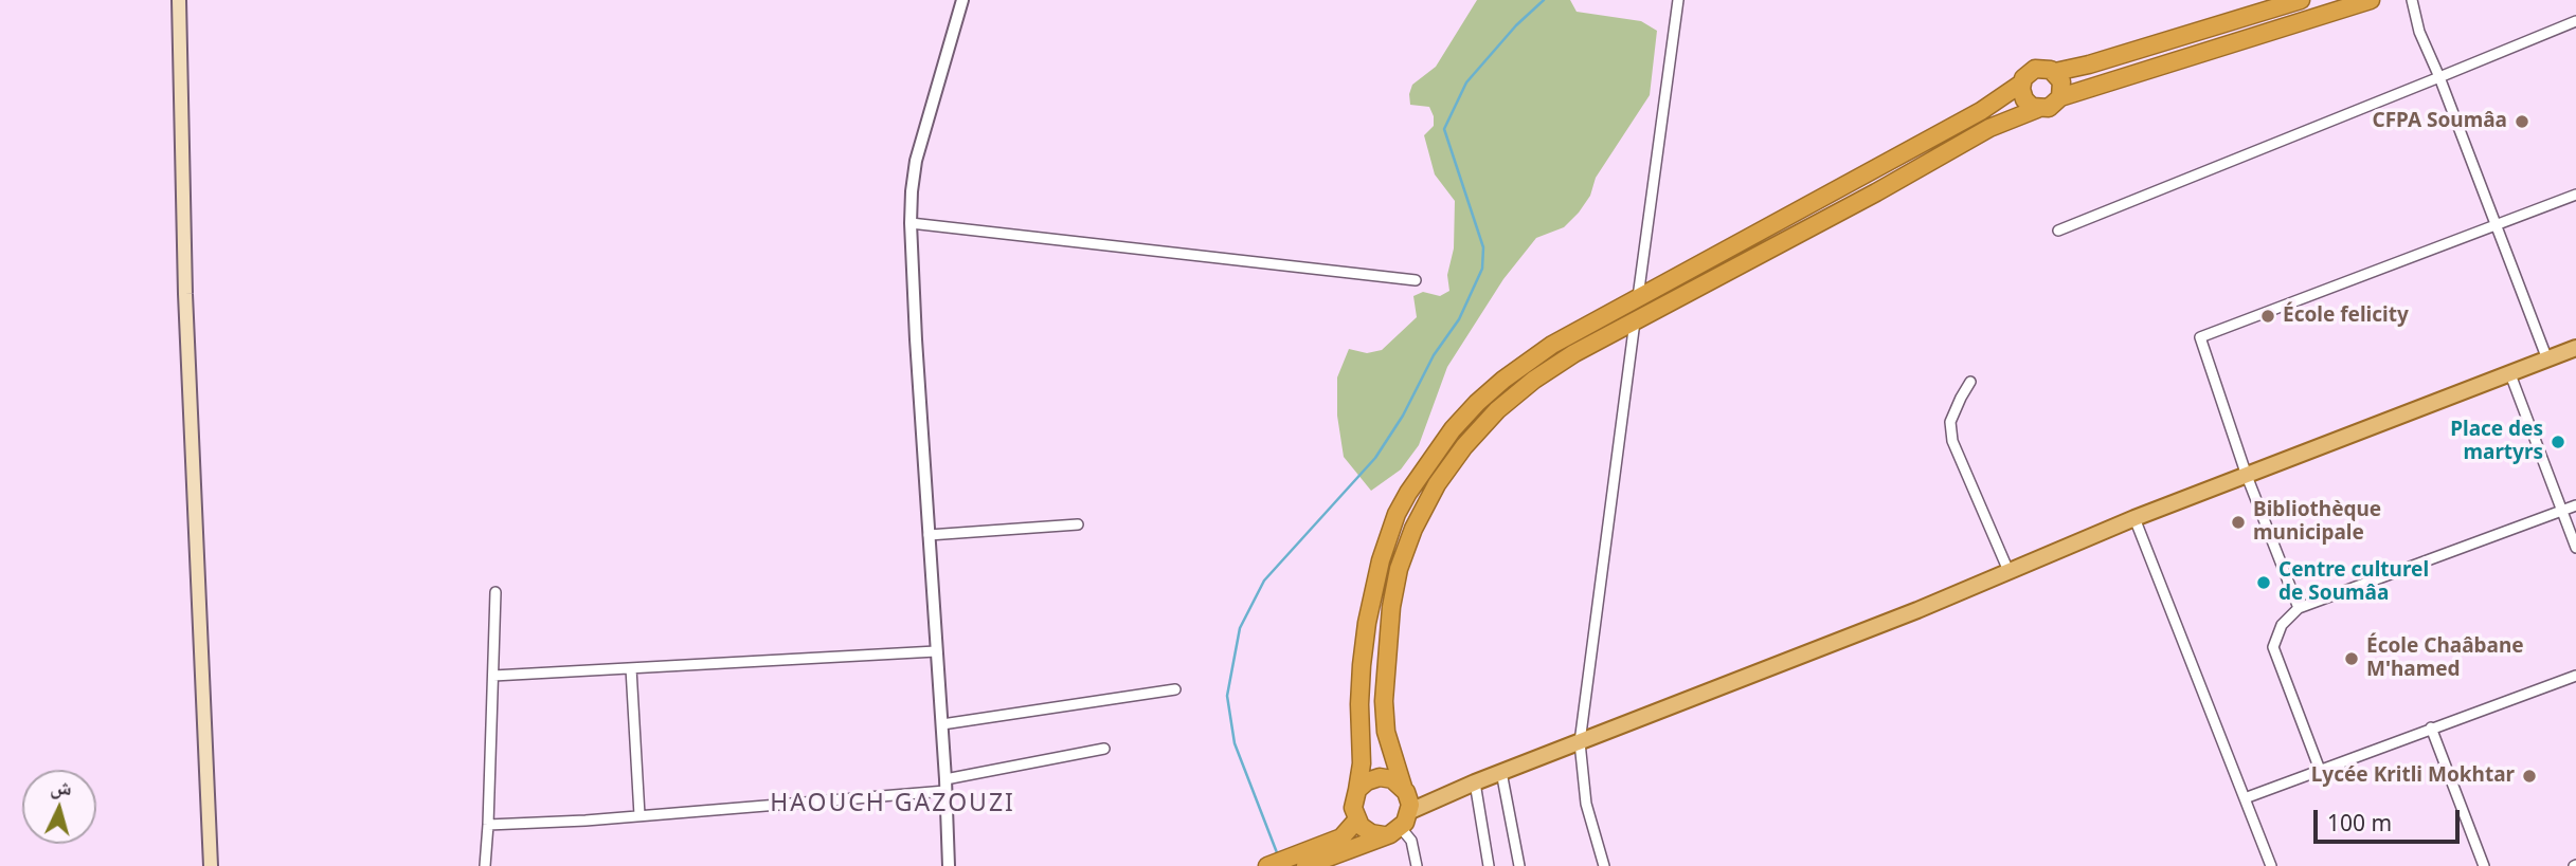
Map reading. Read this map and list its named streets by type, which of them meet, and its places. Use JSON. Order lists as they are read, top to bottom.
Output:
{
  "districts": ["HAOUCH GAZOUZI"],
  "places": [
    "CFPA Soumâa",
    "École felicity",
    "Place des martyrs",
    "Bibliothèque municipale",
    "Centre culturel de Soumâa",
    "École Chaâbane M'hamed",
    "Lycée Kritli Mokhtar"
  ],
  "scale_bar": "100 m",
  "north": "top"
}
